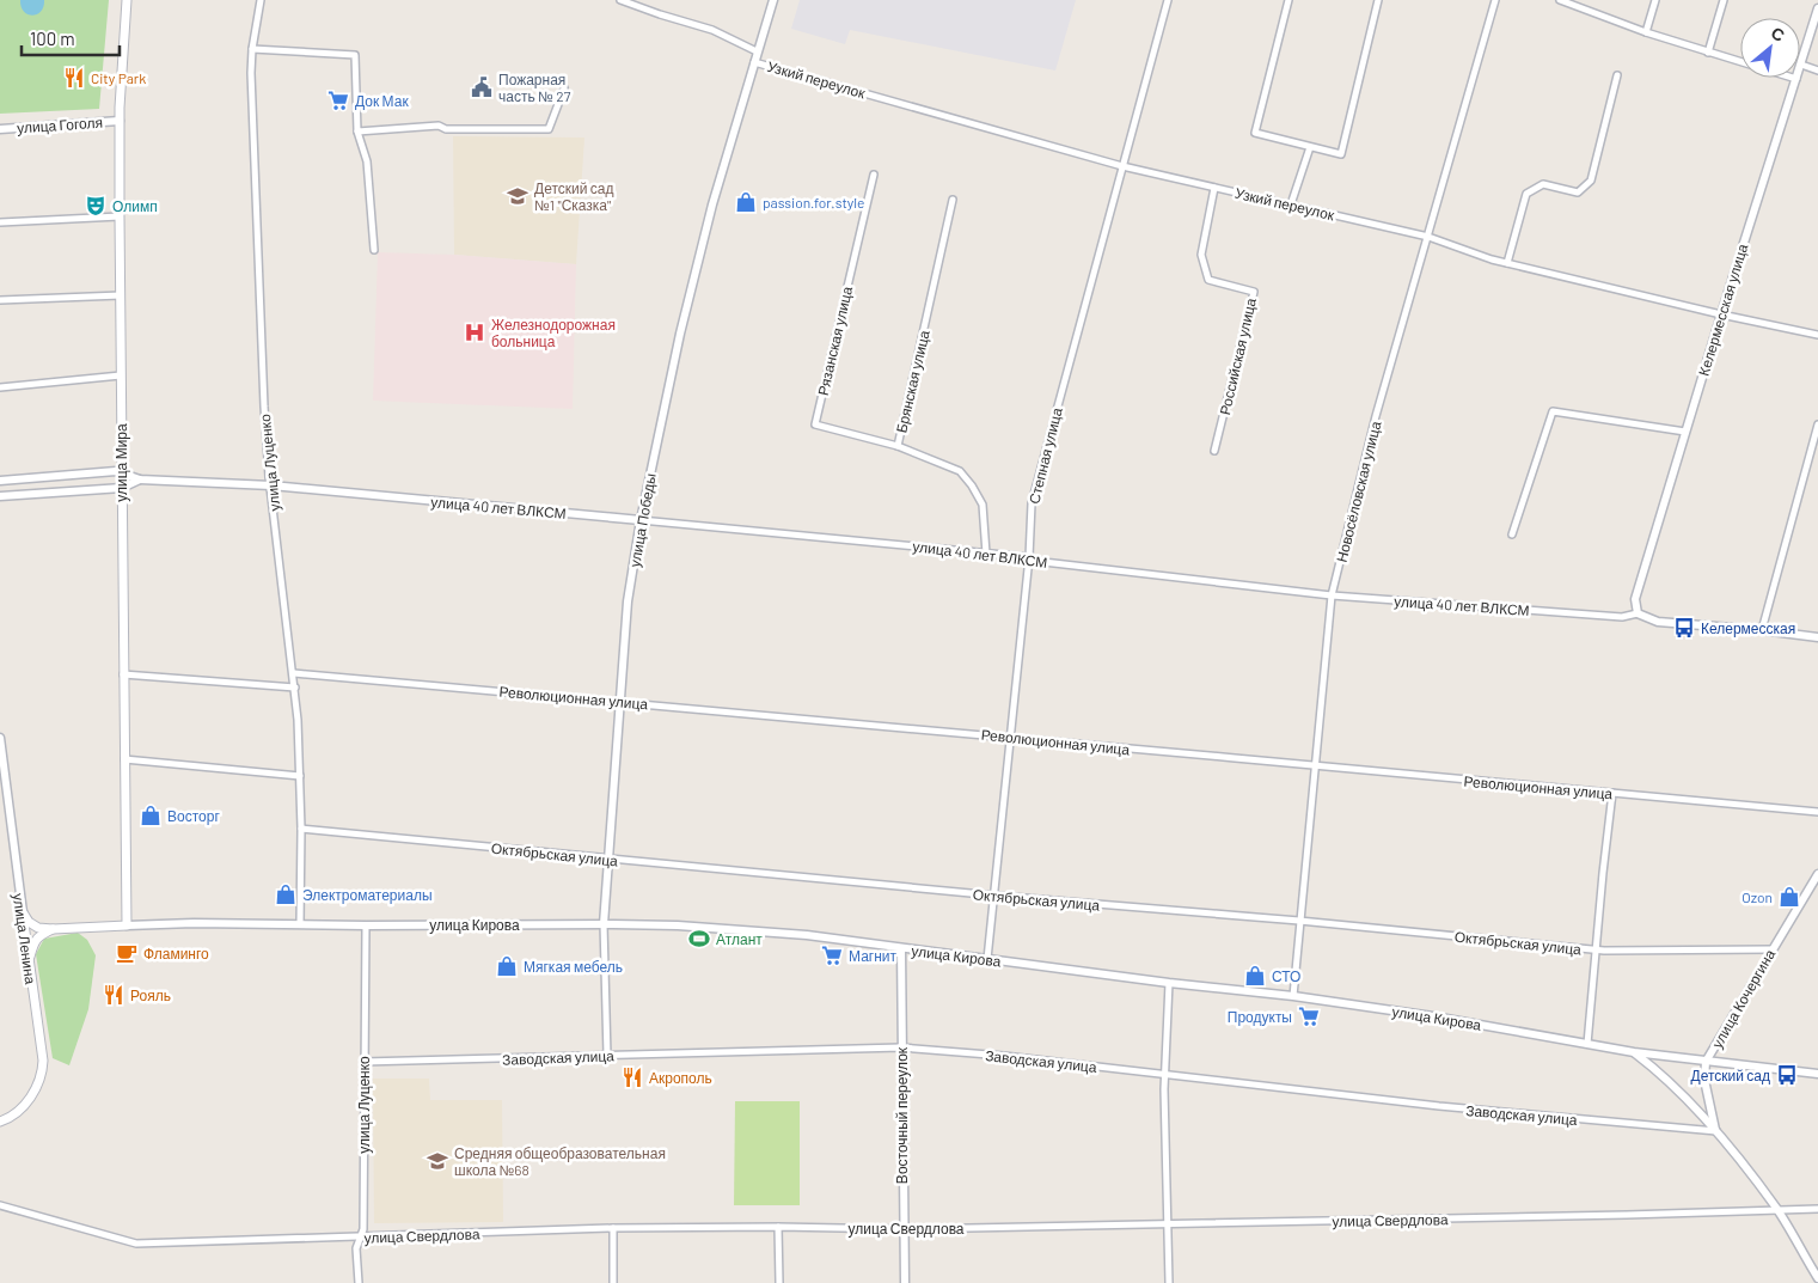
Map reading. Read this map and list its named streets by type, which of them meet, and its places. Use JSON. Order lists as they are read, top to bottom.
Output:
{
  "streets": {
    "main road": ["улица Мира", "улица Кирова", "улица Ленина"],
    "street": [
      "Узкий переулок",
      "улица Гоголя",
      "Келермесская улица",
      "Рязанская улица",
      "Российская улица",
      "Брянская улица",
      "Степная улица",
      "улица Луценко",
      "Новосёловская улица",
      "улица 40 лет ВЛКСМ",
      "улица Победы",
      "Революционная улица",
      "Октябрьская улица",
      "улица Кочергина",
      "Заводская улица",
      "Восточный переулок",
      "улица Свердлова"
    ]
  },
  "crossings": [
    ["Узкий переулок", "Келермесская улица"],
    ["Узкий переулок", "Российская улица"],
    ["Узкий переулок", "Степная улица"],
    ["Узкий переулок", "Новосёловская улица"],
    ["Узкий переулок", "улица Победы"],
    ["улица Гоголя", "улица Мира"],
    ["Келермесская улица", "улица 40 лет ВЛКСМ"],
    ["Рязанская улица", "Брянская улица"],
    ["Брянская улица", "улица 40 лет ВЛКСМ"],
    ["Степная улица", "улица 40 лет ВЛКСМ"],
    ["Степная улица", "Революционная улица"],
    ["Степная улица", "Октябрьская улица"],
    ["Степная улица", "улица Кирова"],
    ["улица Мира", "улица 40 лет ВЛКСМ"],
    ["улица Мира", "улица Кирова"],
    ["улица Луценко", "улица 40 лет ВЛКСМ"],
    ["улица Луценко", "Революционная улица"],
    ["улица Луценко", "Октябрьская улица"],
    ["улица Луценко", "улица Кирова"],
    ["улица Луценко", "Заводская улица"],
    ["улица Луценко", "улица Свердлова"],
    ["Новосёловская улица", "улица 40 лет ВЛКСМ"],
    ["Новосёловская улица", "Революционная улица"],
    ["Новосёловская улица", "Октябрьская улица"],
    ["Новосёловская улица", "улица Кирова"],
    ["улица 40 лет ВЛКСМ", "улица Победы"],
    ["улица Победы", "Революционная улица"],
    ["улица Победы", "Октябрьская улица"],
    ["улица Победы", "улица Кирова"],
    ["улица Победы", "Заводская улица"],
    ["Октябрьская улица", "улица Кочергина"],
    ["улица Кирова", "улица Ленина"],
    ["улица Кирова", "улица Кочергина"],
    ["улица Кирова", "Восточный переулок"],
    ["улица Кочергина", "Заводская улица"],
    ["улица Кочергина", "улица Свердлова"],
    ["Заводская улица", "Восточный переулок"],
    ["Восточный переулок", "улица Свердлова"]
  ],
  "places": {
    "restaurant": ["City Park", "Рояль", "Акрополь"],
    "public building": ["Пожарная часть № 27"],
    "supermarket": ["Док Мак", "Магнит", "Продукты"],
    "school or university": ["Детский сад №1 \"Сказка\"", "Средняя общеобразовательная школа №68"],
    "shop": [
      "passion.for.style",
      "Восторг",
      "Электроматериалы",
      "Ozon",
      "Мягкая мебель",
      "СТО"
    ],
    "theatre": ["Олимп"],
    "hospital": ["Железнодорожная больница"],
    "bus stop": ["Келермесская", "Детский сад"],
    "sports": ["Атлант"],
    "cafe": ["Фламинго"]
  },
  "scale_bar": "100 m",
  "north": "top right"
}
